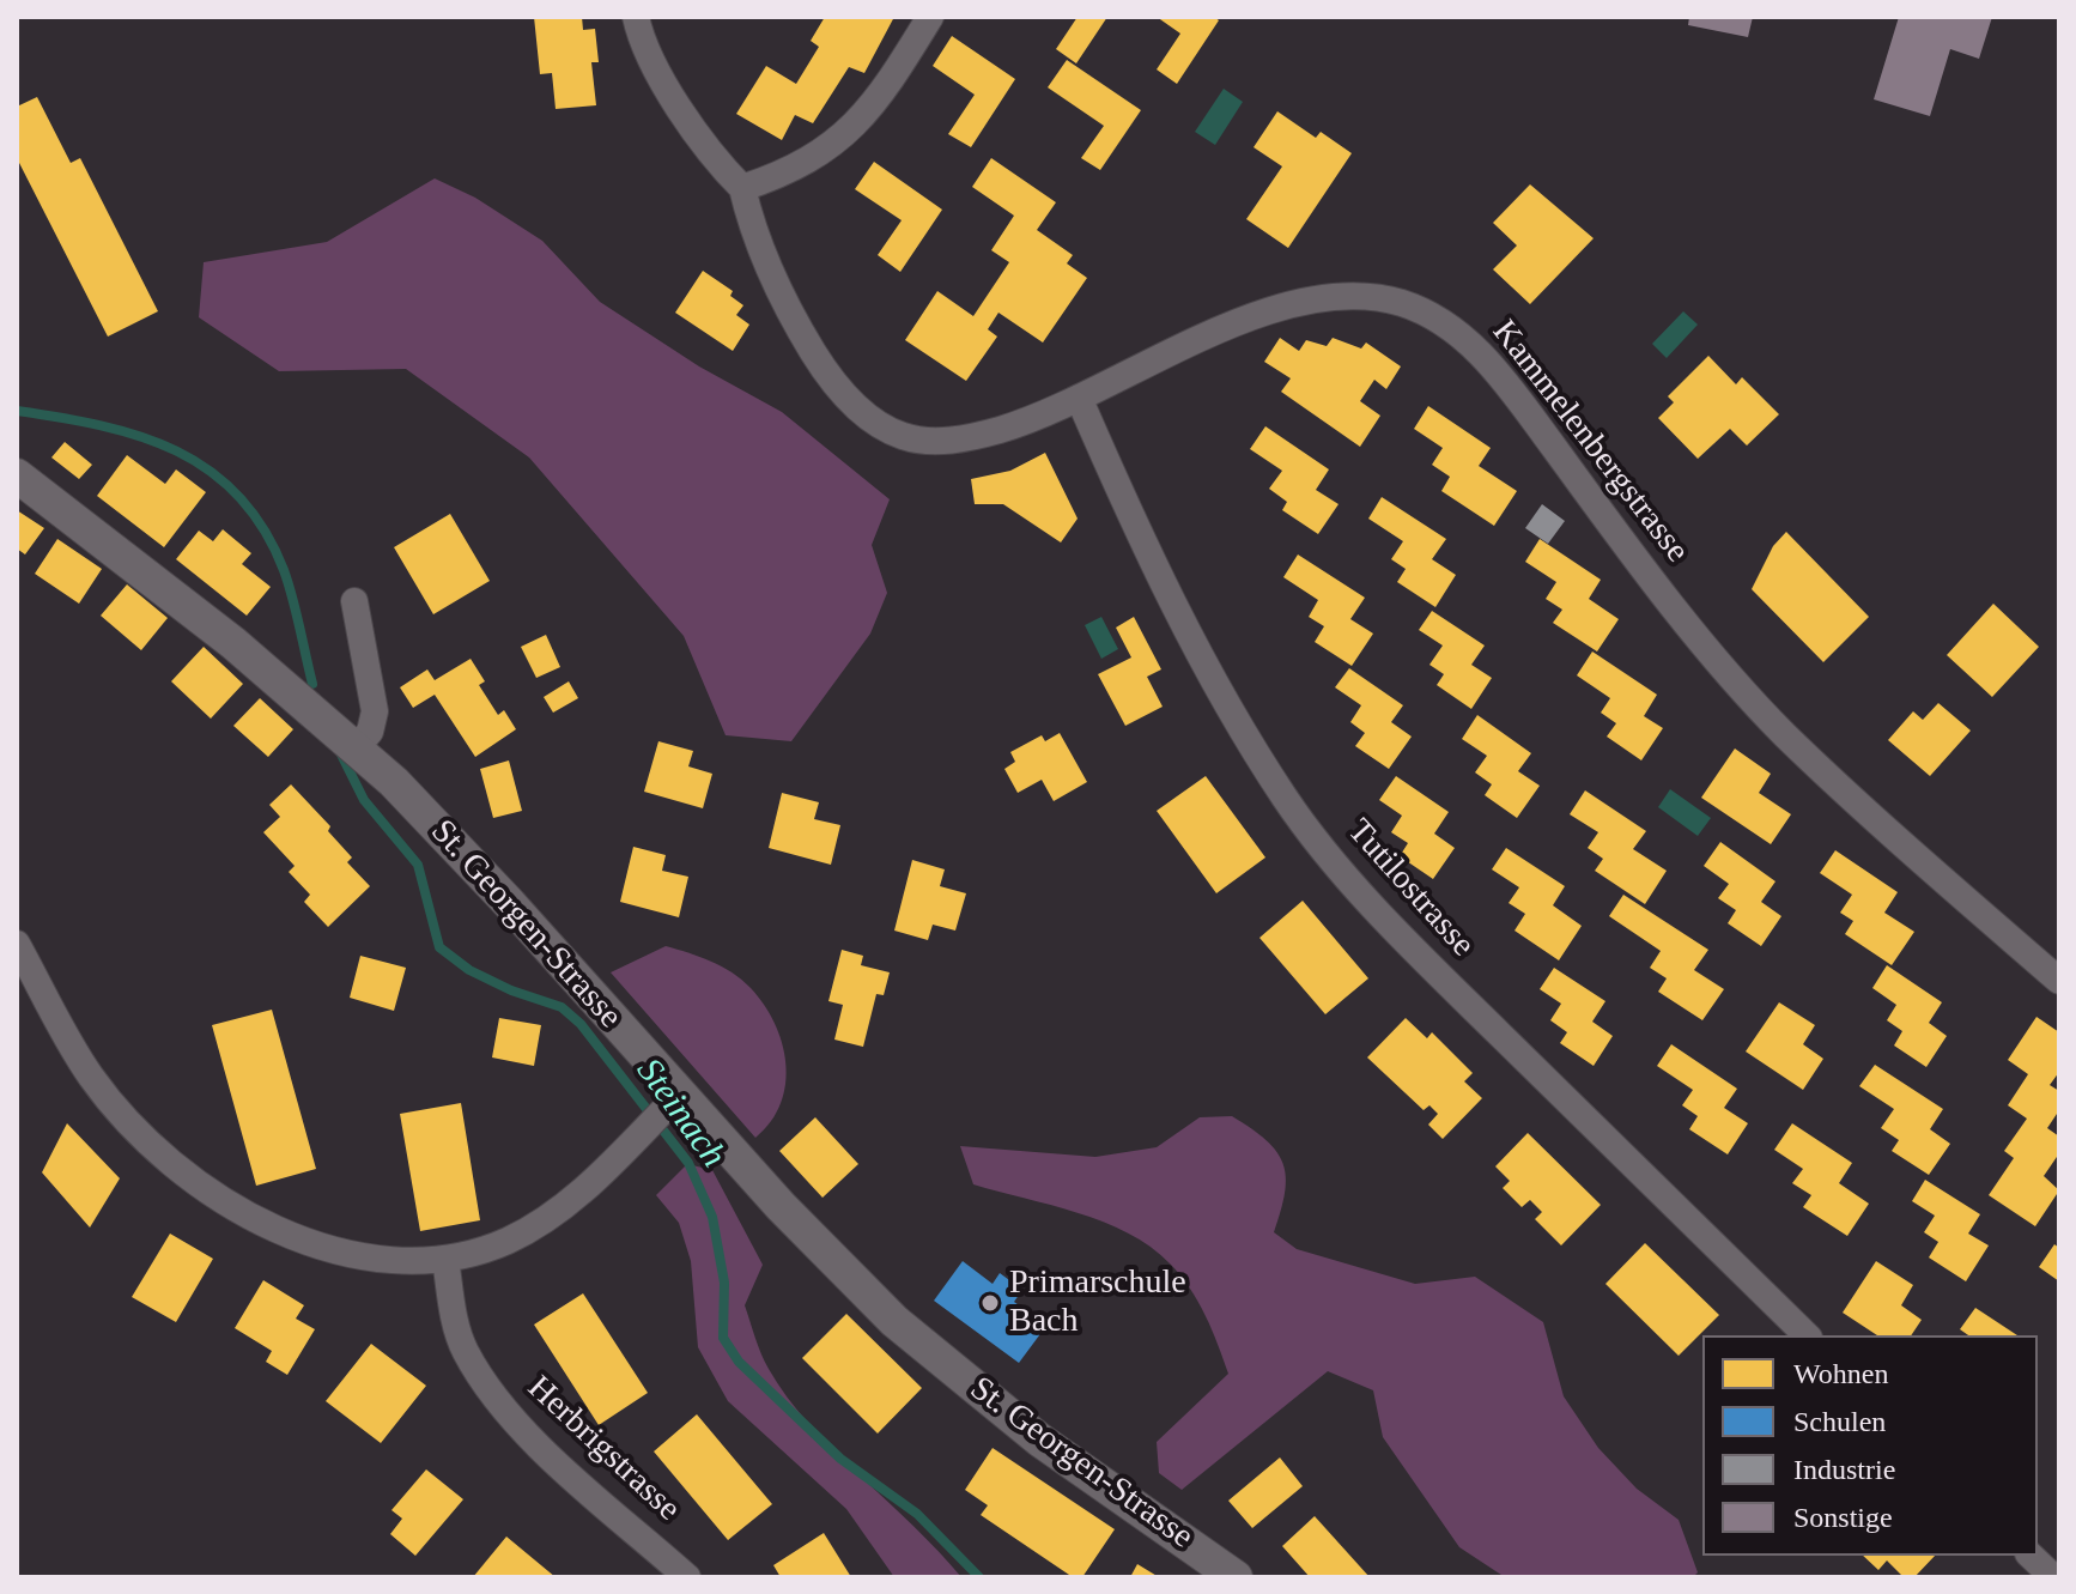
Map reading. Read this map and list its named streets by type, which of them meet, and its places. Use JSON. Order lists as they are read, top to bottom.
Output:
{
  "streets": {
    "street": [
      "Kammelenbergstrasse",
      "Tutilostrasse",
      "St. Georgen-Strasse",
      "Herbrigstrasse"
    ]
  },
  "crossings": [
    ["Kammelenbergstrasse", "Tutilostrasse"]
  ],
  "water": ["Steinach"],
  "places": ["Primarschule Bach"],
  "legend": [
    "Wohnen",
    "Schulen",
    "Industrie",
    "Sonstige"
  ]
}
